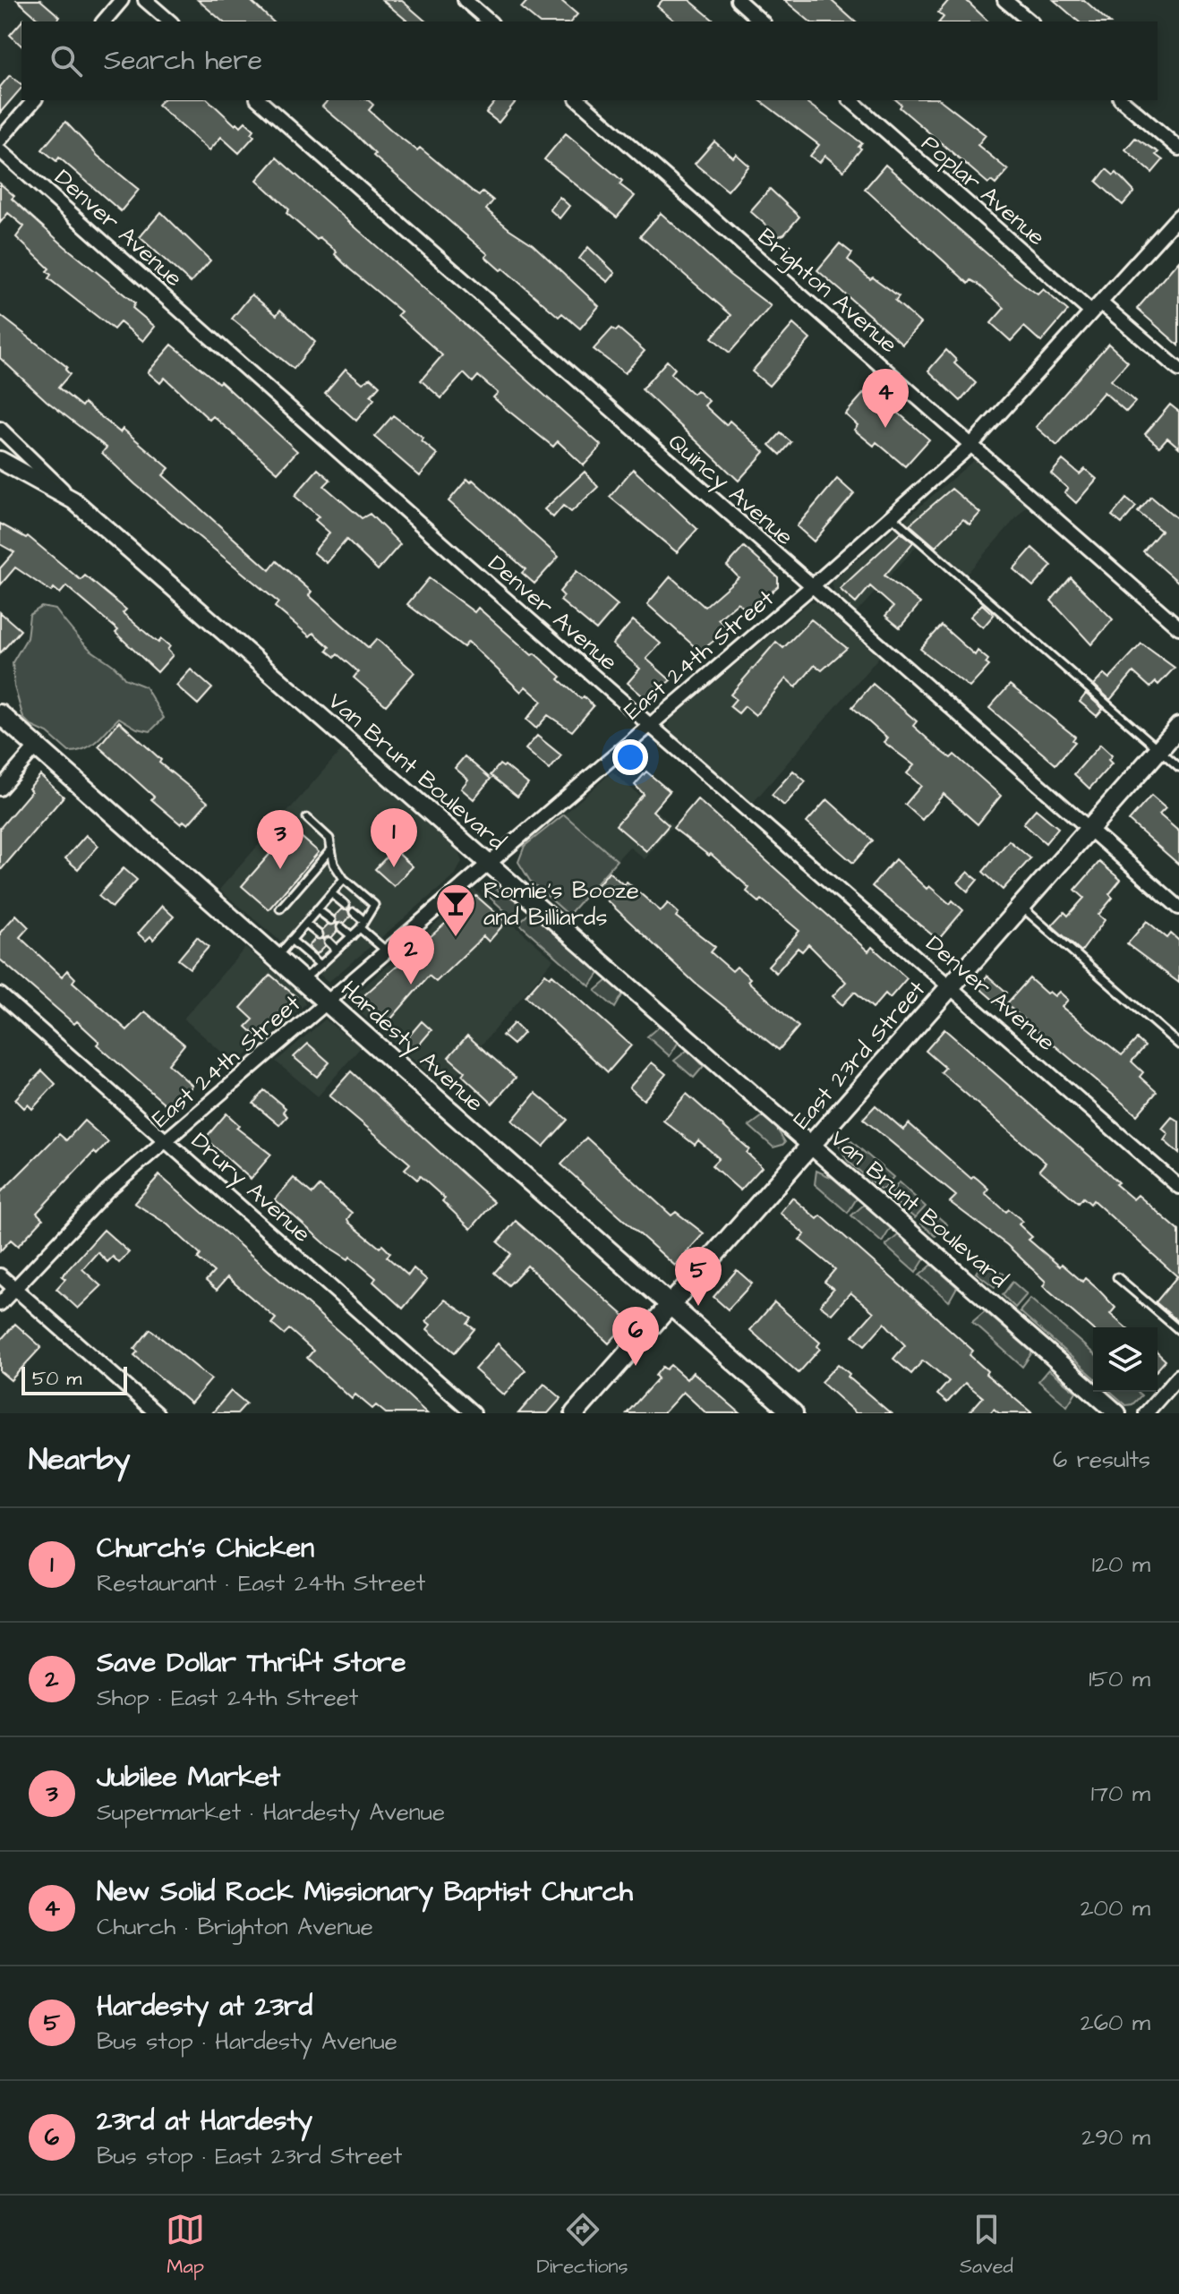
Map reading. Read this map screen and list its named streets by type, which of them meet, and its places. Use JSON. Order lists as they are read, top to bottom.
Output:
{
  "streets": {
    "main road": ["Hardesty Avenue", "East 23rd Street"],
    "street": [
      "Poplar Avenue",
      "Denver Avenue",
      "Brighton Avenue",
      "Quincy Avenue",
      "East 24th Street",
      "Van Brunt Boulevard",
      "Drury Avenue"
    ]
  },
  "crossings": [
    ["Poplar Avenue", "East 24th Street"],
    ["Denver Avenue", "East 24th Street"],
    ["Denver Avenue", "East 23rd Street"],
    ["Brighton Avenue", "East 24th Street"],
    ["Quincy Avenue", "East 24th Street"],
    ["Quincy Avenue", "East 23rd Street"],
    ["East 24th Street", "Van Brunt Boulevard"],
    ["East 24th Street", "Hardesty Avenue"],
    ["East 24th Street", "Drury Avenue"],
    ["Van Brunt Boulevard", "East 23rd Street"],
    ["Hardesty Avenue", "East 23rd Street"]
  ],
  "places": {
    "bar": ["Romie's Booze and Billiards"]
  },
  "scale_bar": "50 m",
  "page": {
    "search": "Search here",
    "pins": [
      "4",
      "1",
      "3",
      "2",
      "5",
      "6"
    ],
    "scale": "50 m",
    "heading": ["Nearby", "6 results"],
    "list": [
      {
        "mark": "1",
        "name": "Church's Chicken",
        "note": "Restaurant · East 24th Street",
        "value": "120 m"
      },
      {
        "mark": "2",
        "name": "Save Dollar Thrift Store",
        "note": "Shop · East 24th Street",
        "value": "150 m"
      },
      {
        "mark": "3",
        "name": "Jubilee Market",
        "note": "Supermarket · Hardesty Avenue",
        "value": "170 m"
      },
      {
        "mark": "4",
        "name": "New Solid Rock Missionary Baptist Church",
        "note": "Church · Brighton Avenue",
        "value": "200 m"
      },
      {
        "mark": "5",
        "name": "Hardesty at 23rd",
        "note": "Bus stop · Hardesty Avenue",
        "value": "260 m"
      },
      {
        "mark": "6",
        "name": "23rd at Hardesty",
        "note": "Bus stop · East 23rd Street",
        "value": "290 m"
      }
    ],
    "nav": ["Map", "Directions", "Saved"]
  }
}
